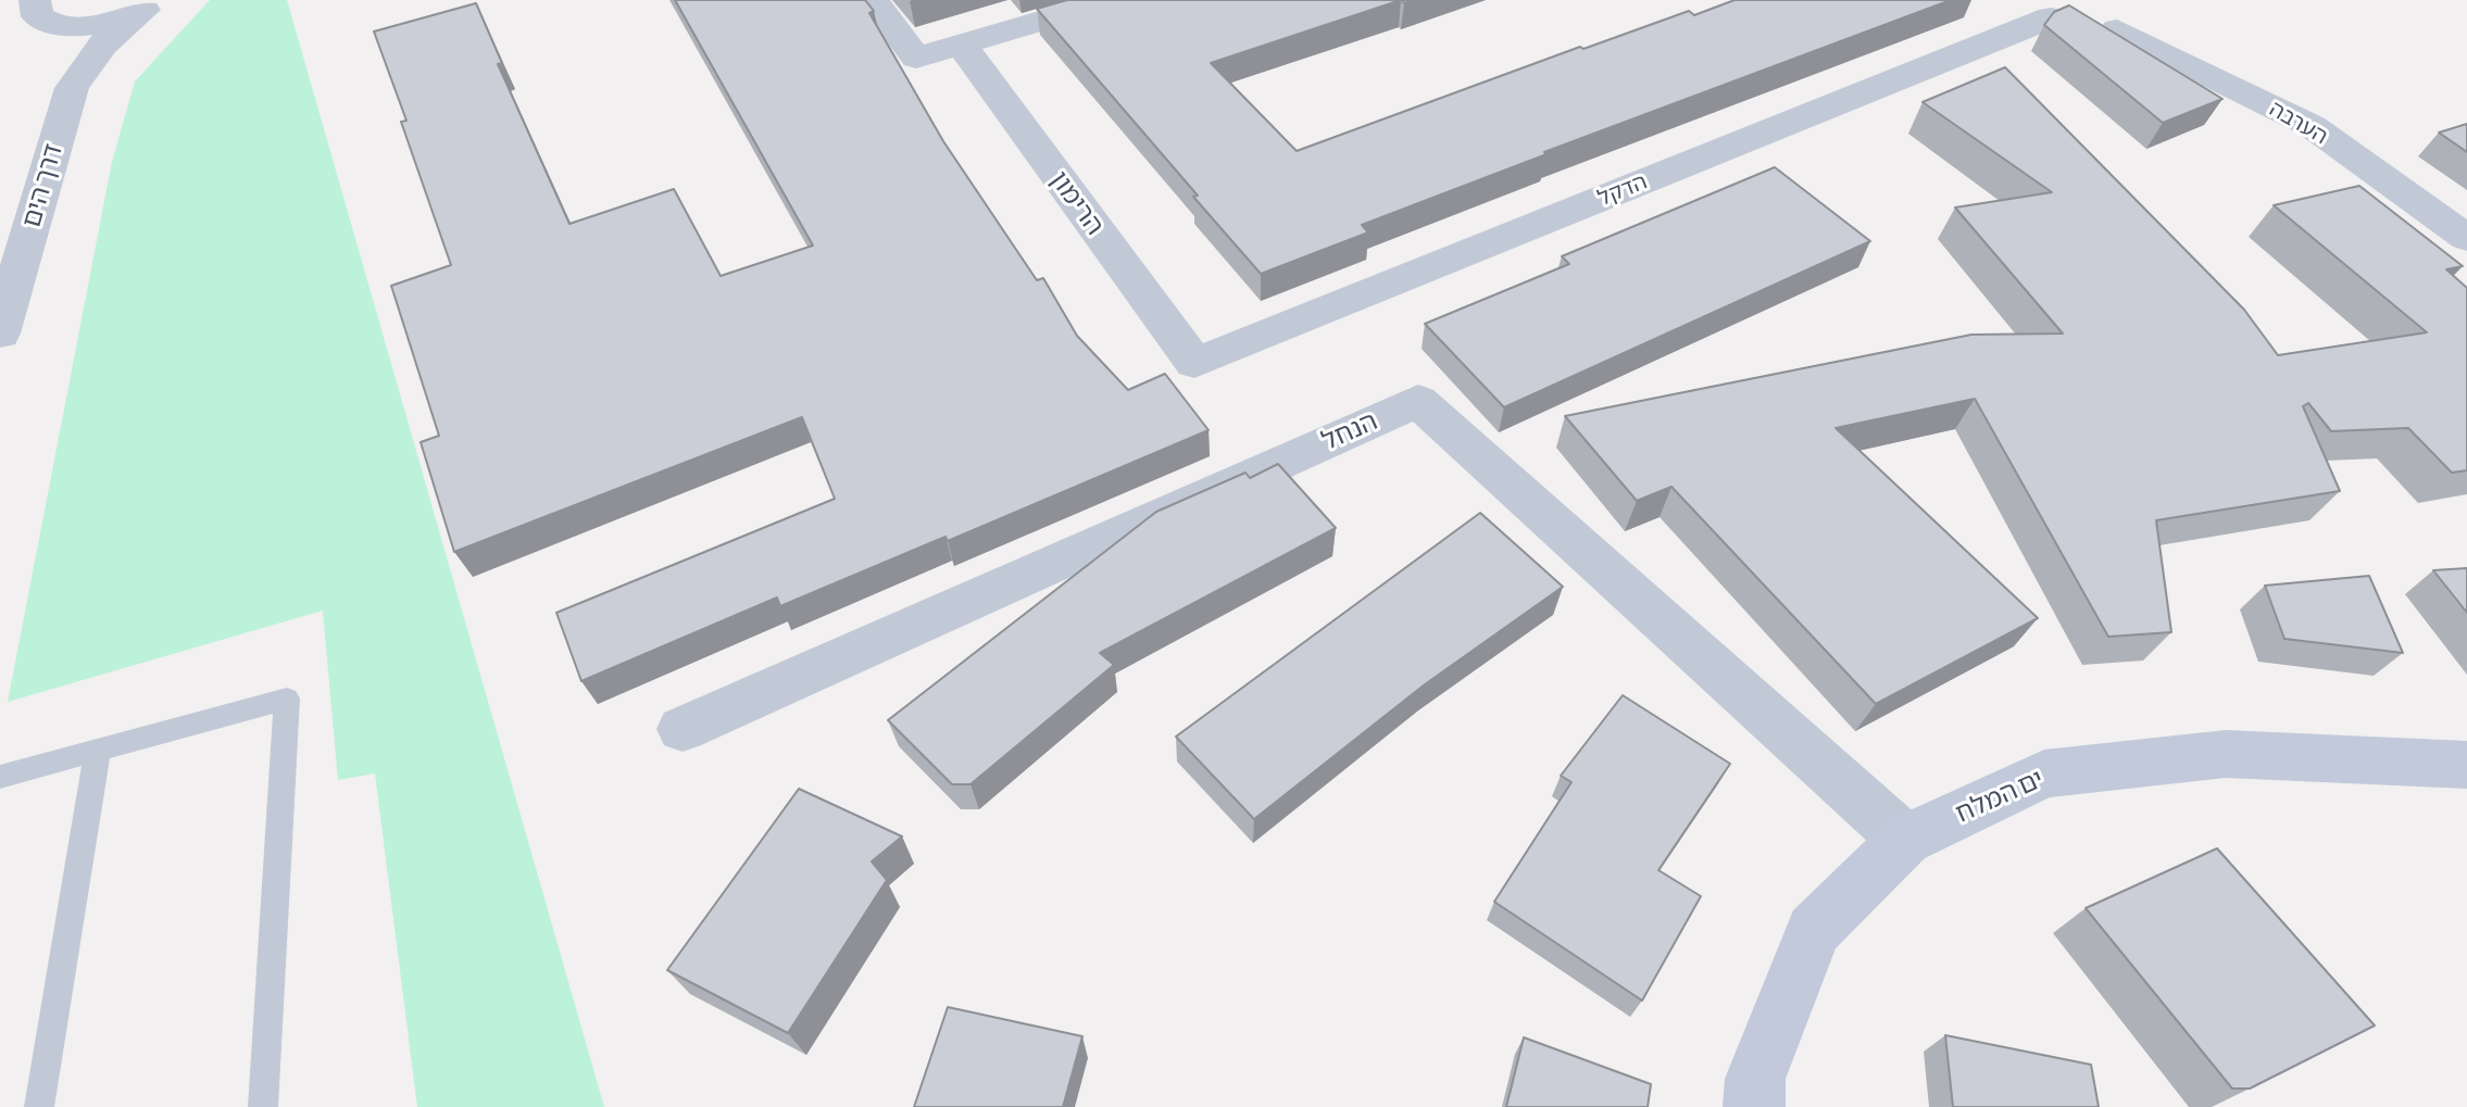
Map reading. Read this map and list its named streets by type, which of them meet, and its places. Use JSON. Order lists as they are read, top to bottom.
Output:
{
  "streets": {
    "street": [
      "הערבה",
      "דרך הים",
      "הדקל",
      "הרימון",
      "הנחל",
      "ים המלח"
    ]
  },
  "crossings": [
    ["הערבה", "הדקל"],
    ["הדקל", "הרימון"],
    ["הנחל", "ים המלח"]
  ]
}
